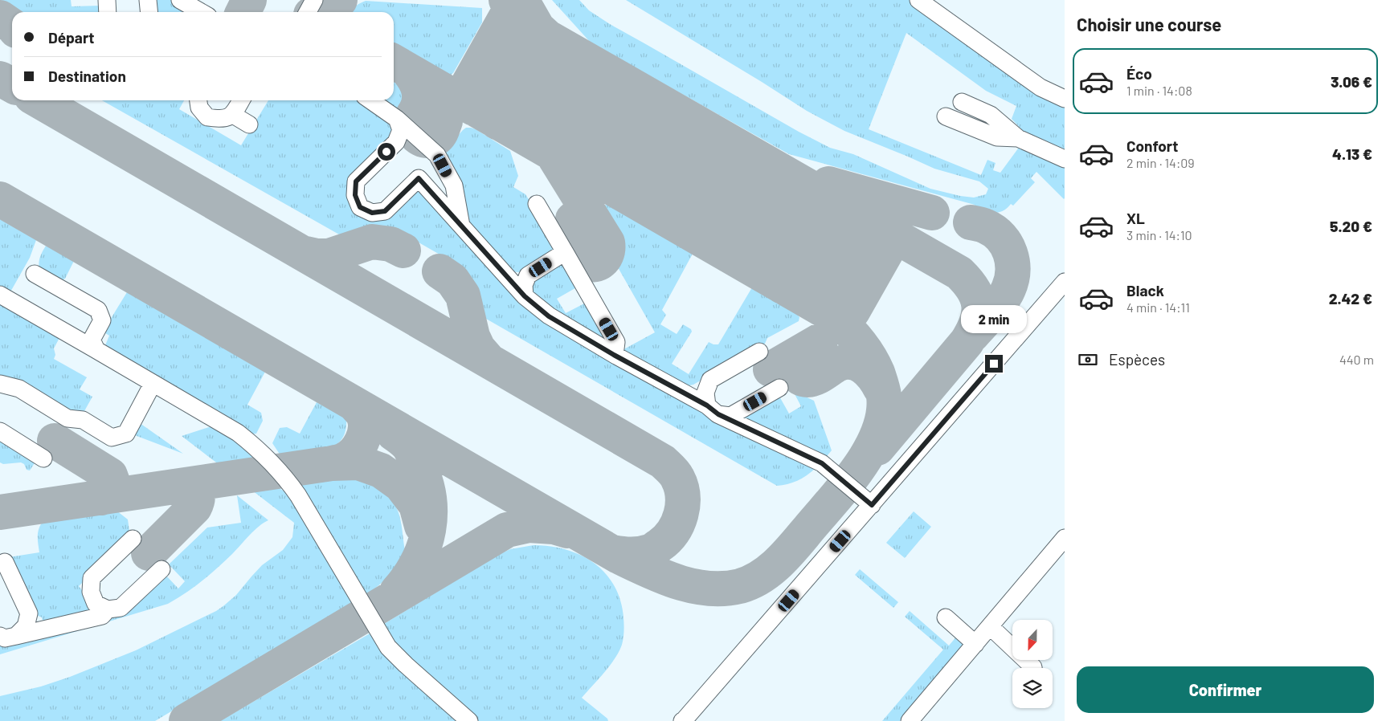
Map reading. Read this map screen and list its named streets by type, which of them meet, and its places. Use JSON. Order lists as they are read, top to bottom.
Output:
{
  "north": "bottom",
  "page": {
    "heading": "Choisir une course",
    "banner": ["Départ", "Destination"],
    "list": [
      {
        "name": "Éco",
        "note": "1 min · 14:08",
        "value": "3.06 €"
      },
      {
        "name": "Confort",
        "note": "2 min · 14:09",
        "value": "4.13 €"
      },
      {
        "name": "XL",
        "note": "3 min · 14:10",
        "value": "5.20 €"
      },
      {
        "name": "Black",
        "note": "4 min · 14:11",
        "value": "2.42 €"
      }
    ],
    "bubble": "2 min",
    "pay": ["Espèces", "440 m"],
    "buttons": "Confirmer"
  }
}
